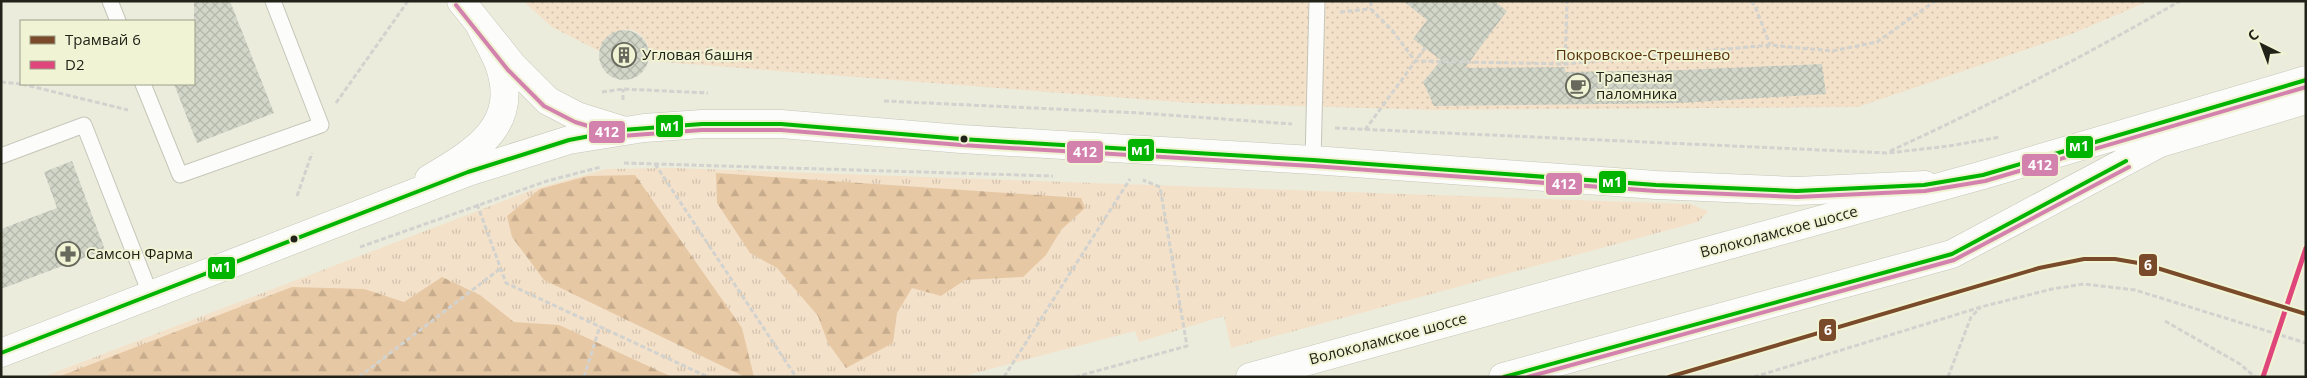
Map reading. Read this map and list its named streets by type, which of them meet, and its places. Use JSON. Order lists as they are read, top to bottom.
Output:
{
  "streets": {
    "street": ["Волоколамское шоссе"]
  },
  "parks": ["Покровское-Стрешнево"],
  "places": {
    "building": ["Угловая башня"],
    "cafe": ["Трапезная паломника"],
    "pharmacy": ["Самсон Фарма"]
  },
  "lines": [
    "transit line 412",
    "transit line м1",
    "transit line D2",
    "tram line 6"
  ],
  "legend": ["Трамвай 6", "D2"],
  "north": "top left"
}
